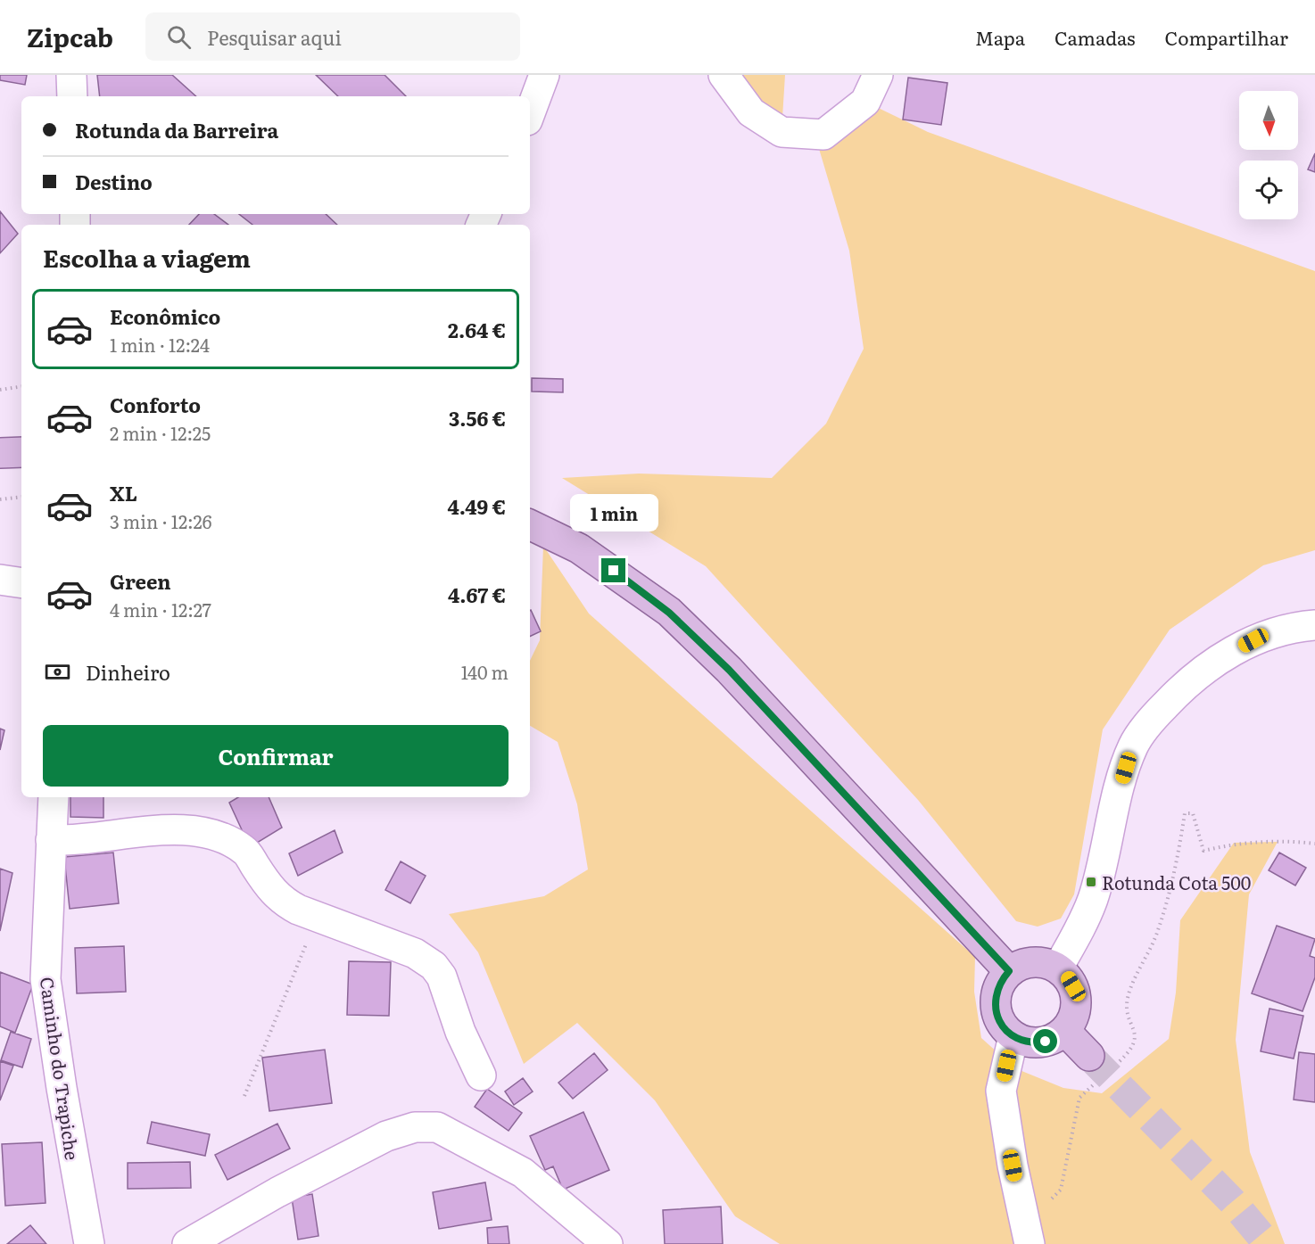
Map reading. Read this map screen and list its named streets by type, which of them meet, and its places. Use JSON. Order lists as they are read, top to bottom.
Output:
{
  "streets": {
    "street": ["Caminho do Trapiche"]
  },
  "places": {
    "transit": ["Rotunda Cota 500"]
  },
  "north": "bottom",
  "page": {
    "header": "Zipcab",
    "search": "Pesquisar aqui",
    "nav": ["Mapa", "Camadas", "Compartilhar"],
    "banner": ["Rotunda da Barreira", "Destino"],
    "heading": "Escolha a viagem",
    "list": [
      {
        "name": "Econômico",
        "note": "1 min · 12:24",
        "value": "2.64 €"
      },
      {
        "name": "Conforto",
        "note": "2 min · 12:25",
        "value": "3.56 €"
      },
      {
        "name": "XL",
        "note": "3 min · 12:26",
        "value": "4.49 €"
      },
      {
        "name": "Green",
        "note": "4 min · 12:27",
        "value": "4.67 €"
      }
    ],
    "bubble": "1 min",
    "pay": ["Dinheiro", "140 m"],
    "buttons": "Confirmar"
  }
}
